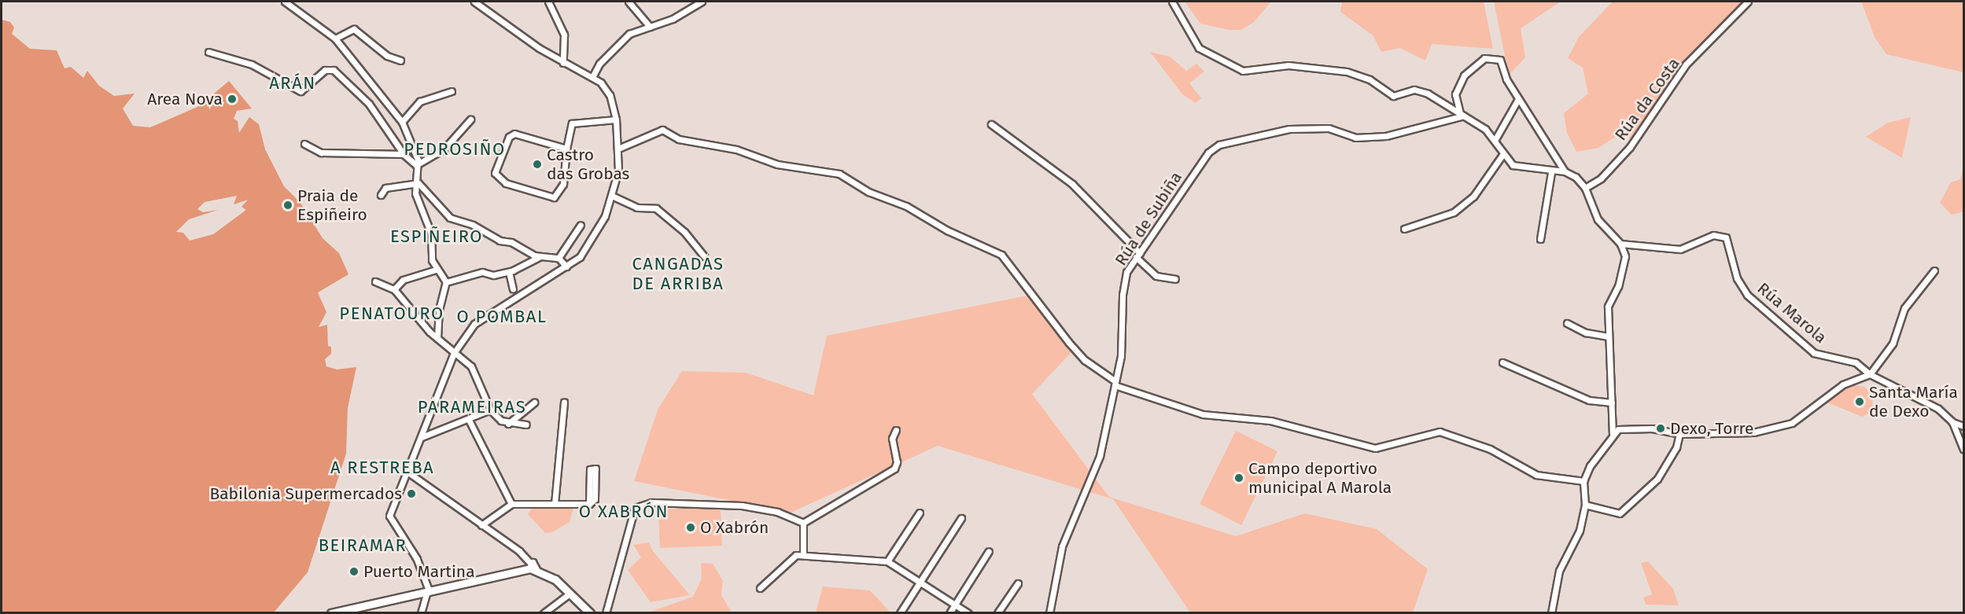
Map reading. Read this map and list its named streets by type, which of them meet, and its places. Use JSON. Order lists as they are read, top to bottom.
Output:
{
  "streets": {
    "street": ["Rúa da Costa", "Rúa de Subiña", "Rúa Marola"]
  },
  "districts": [
    "ARÁN",
    "PEDROSIÑO",
    "ESPIÑEIRO",
    "CANGADAS DE ARRIBA",
    "PENATOURO",
    "O POMBAL",
    "PARAMEIRAS",
    "A RESTREBA",
    "O XABRÓN",
    "BEIRAMAR"
  ],
  "places": [
    "Area Nova",
    "Castro das Grobas",
    "Praia de Espiñeiro",
    "Santa María de Dexo",
    "Dexo, Torre",
    "Campo deportivo municipal A Marola",
    "Babilonia Supermercados",
    "O Xabrón",
    "Puerto Martina"
  ]
}
